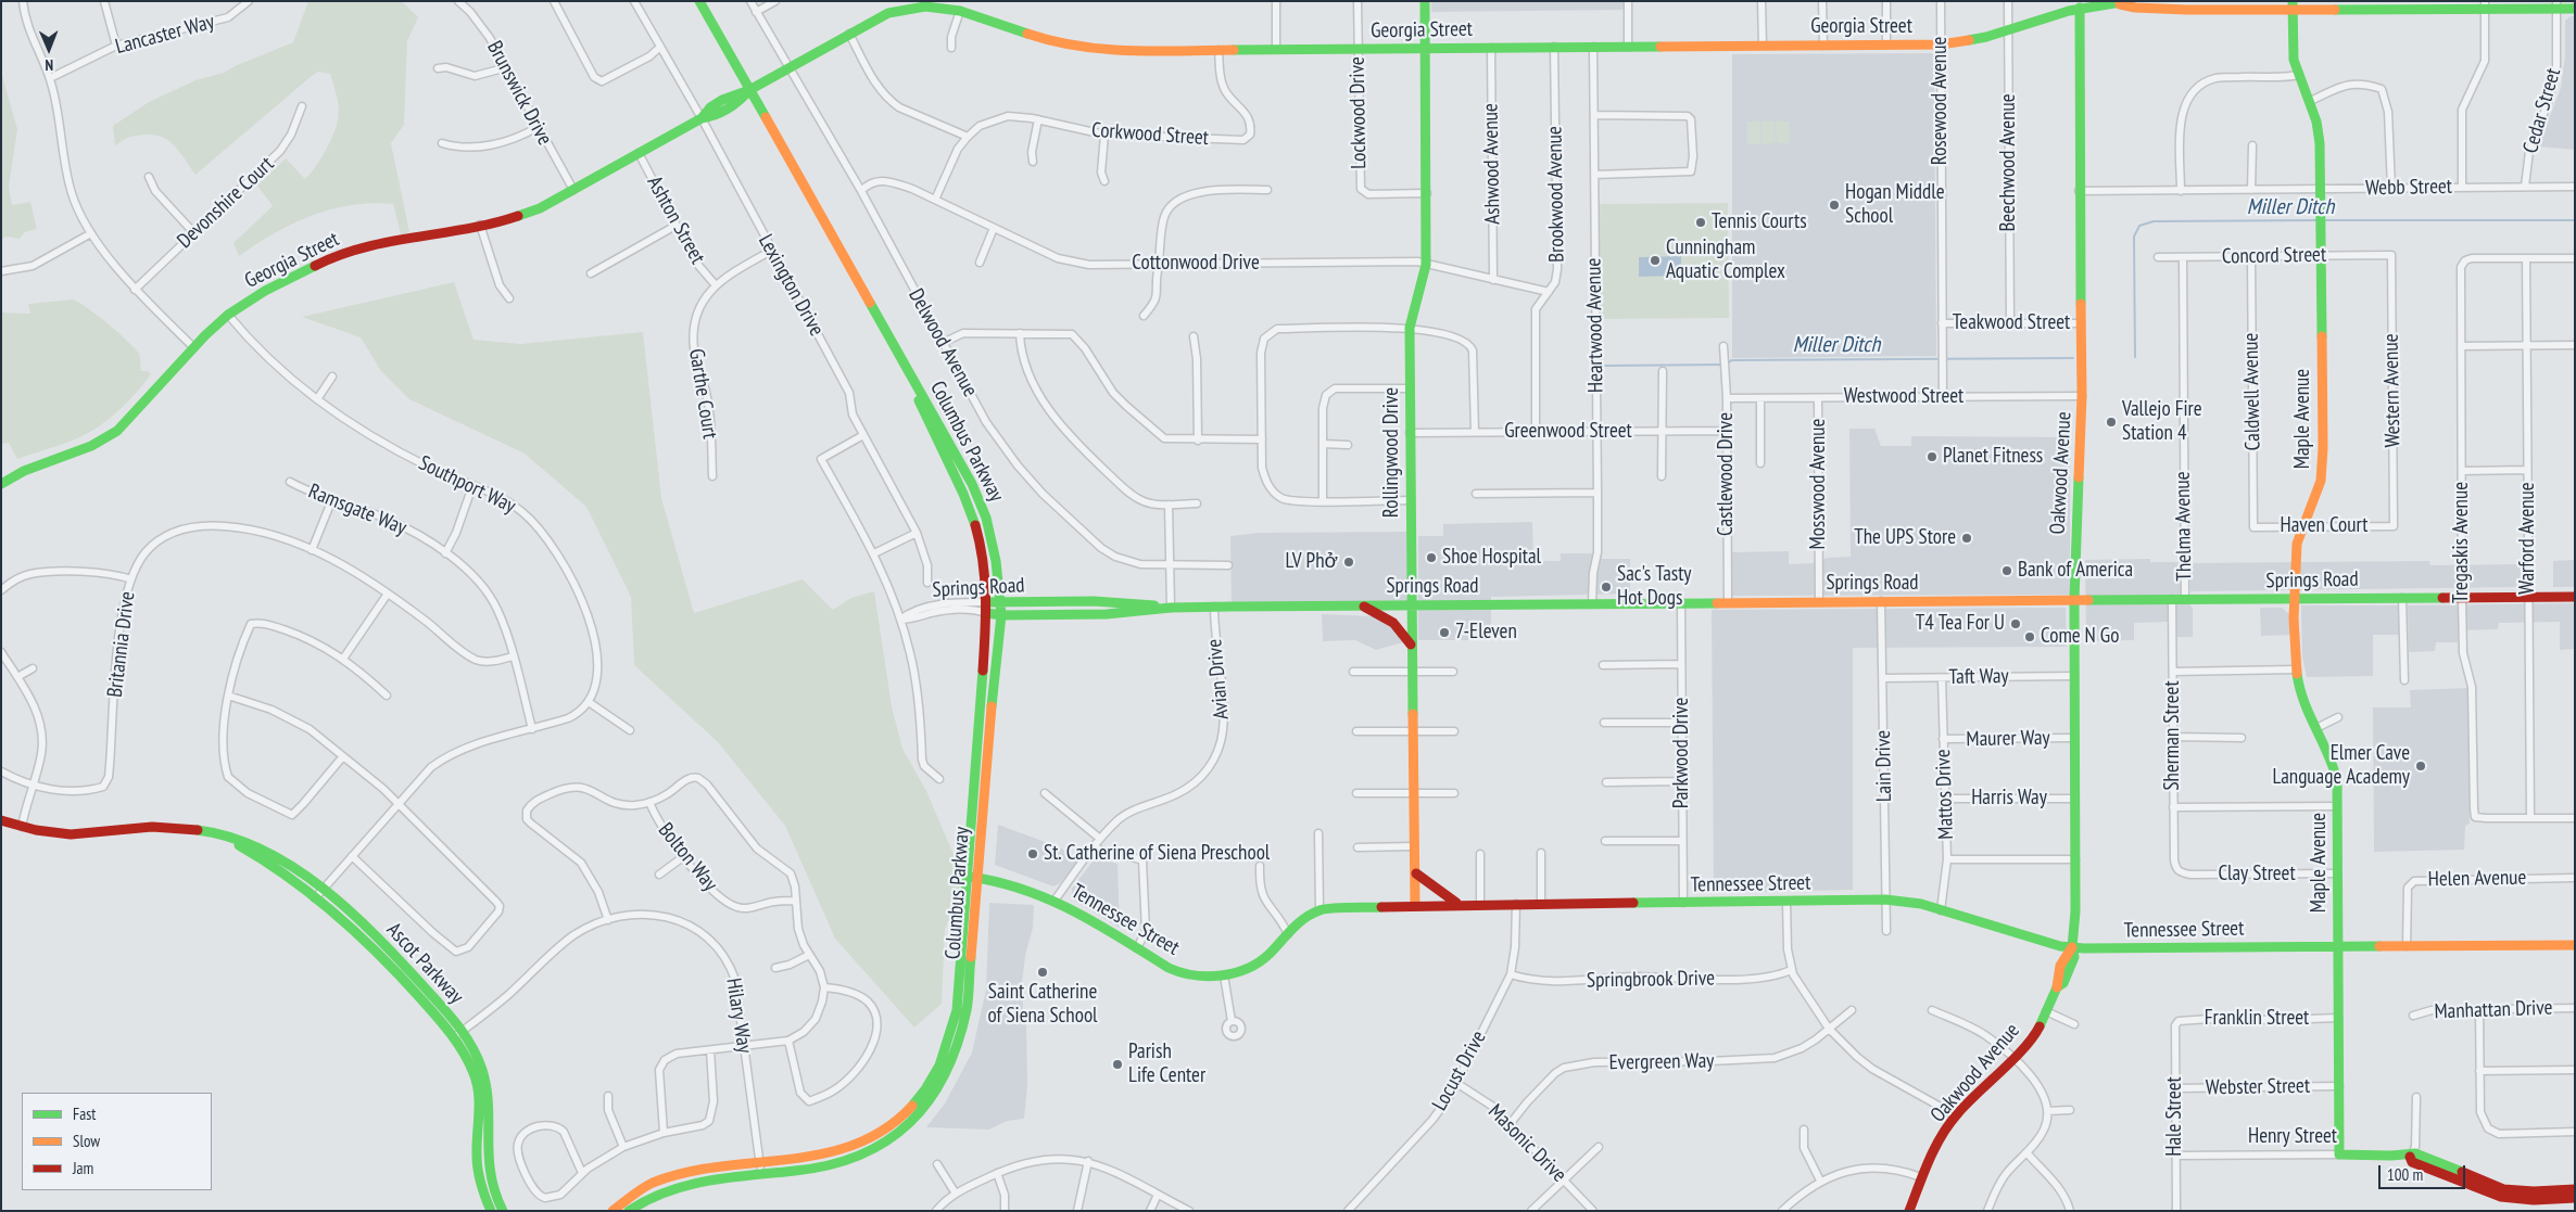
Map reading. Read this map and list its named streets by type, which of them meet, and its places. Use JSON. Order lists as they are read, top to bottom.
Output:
{
  "streets": {
    "main road": [
      "Georgia Street",
      "Maple Avenue",
      "Columbus Parkway",
      "Rollingwood Drive",
      "Oakwood Avenue",
      "Springs Road",
      "Tennessee Street",
      "Ascot Parkway",
      "Henry Street"
    ],
    "street": [
      "Lancaster Way",
      "Brunswick Drive",
      "Rosewood Avenue",
      "Cedar Street",
      "Lockwood Drive",
      "Corkwood Street",
      "Beechwood Avenue",
      "Ashwood Avenue",
      "Webb Street",
      "Brookwood Avenue",
      "Devonshire Court",
      "Ashton Street",
      "Concord Street",
      "Cottonwood Drive",
      "Lexington Drive",
      "Teakwood Street",
      "Heartwood Avenue",
      "Delwood Avenue",
      "Western Avenue",
      "Caldwell Avenue",
      "Garthe Court",
      "Westwood Street",
      "Greenwood Street",
      "Castlewood Drive",
      "Mosswood Avenue",
      "Southport Way",
      "Ramsgate Way",
      "Thelma Avenue",
      "Haven Court",
      "Warford Avenue",
      "Tregaskis Avenue",
      "Britannia Drive",
      "Taft Way",
      "Avian Drive",
      "Sherman Street",
      "Maurer Way",
      "Parkwood Drive",
      "Lain Drive",
      "Mattos Drive",
      "Harris Way",
      "Bolton Way",
      "Clay Street",
      "Helen Avenue",
      "Springbrook Drive",
      "Manhattan Drive",
      "Hilary Way",
      "Franklin Street",
      "Evergreen Way",
      "Locust Drive",
      "Webster Street",
      "Hale Street",
      "Masonic Drive"
    ]
  },
  "crossings": [
    ["Georgia Street", "Brunswick Drive"],
    ["Georgia Street", "Rosewood Avenue"],
    ["Georgia Street", "Cedar Street"],
    ["Georgia Street", "Lockwood Drive"],
    ["Georgia Street", "Corkwood Street"],
    ["Georgia Street", "Beechwood Avenue"],
    ["Georgia Street", "Ashwood Avenue"],
    ["Georgia Street", "Brookwood Avenue"],
    ["Georgia Street", "Ashton Street"],
    ["Georgia Street", "Lexington Drive"],
    ["Georgia Street", "Heartwood Avenue"],
    ["Georgia Street", "Delwood Avenue"],
    ["Georgia Street", "Maple Avenue"],
    ["Georgia Street", "Columbus Parkway"],
    ["Georgia Street", "Rollingwood Drive"],
    ["Georgia Street", "Oakwood Avenue"],
    ["Georgia Street", "Southport Way"],
    ["Rosewood Avenue", "Teakwood Street"],
    ["Rosewood Avenue", "Westwood Street"],
    ["Cedar Street", "Webb Street"],
    ["Lockwood Drive", "Rollingwood Drive"],
    ["Corkwood Street", "Cottonwood Drive"],
    ["Beechwood Avenue", "Teakwood Street"],
    ["Ashwood Avenue", "Cottonwood Drive"],
    ["Webb Street", "Maple Avenue"],
    ["Webb Street", "Oakwood Avenue"],
    ["Brookwood Avenue", "Cottonwood Drive"],
    ["Brookwood Avenue", "Greenwood Street"],
    ["Ashton Street", "Garthe Court"],
    ["Concord Street", "Western Avenue"],
    ["Concord Street", "Caldwell Avenue"],
    ["Concord Street", "Maple Avenue"],
    ["Concord Street", "Thelma Avenue"],
    ["Cottonwood Drive", "Delwood Avenue"],
    ["Cottonwood Drive", "Rollingwood Drive"],
    ["Lexington Drive", "Garthe Court"],
    ["Teakwood Street", "Oakwood Avenue"],
    ["Heartwood Avenue", "Greenwood Street"],
    ["Heartwood Avenue", "Springs Road"],
    ["Western Avenue", "Haven Court"],
    ["Caldwell Avenue", "Haven Court"],
    ["Westwood Street", "Oakwood Avenue"],
    ["Westwood Street", "Castlewood Drive"],
    ["Westwood Street", "Mosswood Avenue"],
    ["Maple Avenue", "Haven Court"],
    ["Maple Avenue", "Springs Road"],
    ["Maple Avenue", "Clay Street"],
    ["Maple Avenue", "Tennessee Street"],
    ["Maple Avenue", "Franklin Street"],
    ["Maple Avenue", "Webster Street"],
    ["Maple Avenue", "Henry Street"],
    ["Greenwood Street", "Rollingwood Drive"],
    ["Greenwood Street", "Castlewood Drive"],
    ["Columbus Parkway", "Springs Road"],
    ["Columbus Parkway", "Tennessee Street"],
    ["Columbus Parkway", "Hilary Way"],
    ["Rollingwood Drive", "Springs Road"],
    ["Rollingwood Drive", "Tennessee Street"],
    ["Oakwood Avenue", "Springs Road"],
    ["Oakwood Avenue", "Taft Way"],
    ["Oakwood Avenue", "Maurer Way"],
    ["Oakwood Avenue", "Harris Way"],
    ["Oakwood Avenue", "Tennessee Street"],
    ["Castlewood Drive", "Springs Road"],
    ["Mosswood Avenue", "Springs Road"],
    ["Ramsgate Way", "Britannia Drive"],
    ["Thelma Avenue", "Springs Road"],
    ["Warford Avenue", "Tregaskis Avenue"],
    ["Warford Avenue", "Springs Road"],
    ["Tregaskis Avenue", "Springs Road"],
    ["Springs Road", "Avian Drive"],
    ["Springs Road", "Sherman Street"],
    ["Springs Road", "Parkwood Drive"],
    ["Springs Road", "Lain Drive"],
    ["Taft Way", "Lain Drive"],
    ["Taft Way", "Mattos Drive"],
    ["Avian Drive", "Tennessee Street"],
    ["Sherman Street", "Clay Street"],
    ["Maurer Way", "Mattos Drive"],
    ["Parkwood Drive", "Tennessee Street"],
    ["Lain Drive", "Tennessee Street"],
    ["Mattos Drive", "Harris Way"],
    ["Mattos Drive", "Tennessee Street"],
    ["Helen Avenue", "Tennessee Street"],
    ["Tennessee Street", "Locust Drive"],
    ["Ascot Parkway", "Hilary Way"],
    ["Springbrook Drive", "Locust Drive"],
    ["Franklin Street", "Hale Street"],
    ["Evergreen Way", "Masonic Drive"],
    ["Locust Drive", "Masonic Drive"],
    ["Webster Street", "Hale Street"],
    ["Hale Street", "Henry Street"]
  ],
  "water": ["Miller Ditch"],
  "places": [
    "Hogan Middle School",
    "Tennis Courts",
    "Cunningham Aquatic Complex",
    "Vallejo Fire Station 4",
    "Planet Fitness",
    "The UPS Store",
    "Shoe Hospital",
    "LV Phở",
    "Bank of America",
    "Sac's Tasty Hot Dogs",
    "T4 Tea For U",
    "7-Eleven",
    "Come N Go",
    "Elmer Cave Language Academy",
    "St. Catherine of Siena Preschool",
    "Saint Catherine of Siena School",
    "Parish Life Center"
  ],
  "legend": ["Fast", "Slow", "Jam"],
  "scale_bar": "100 m",
  "north": "bottom"
}
